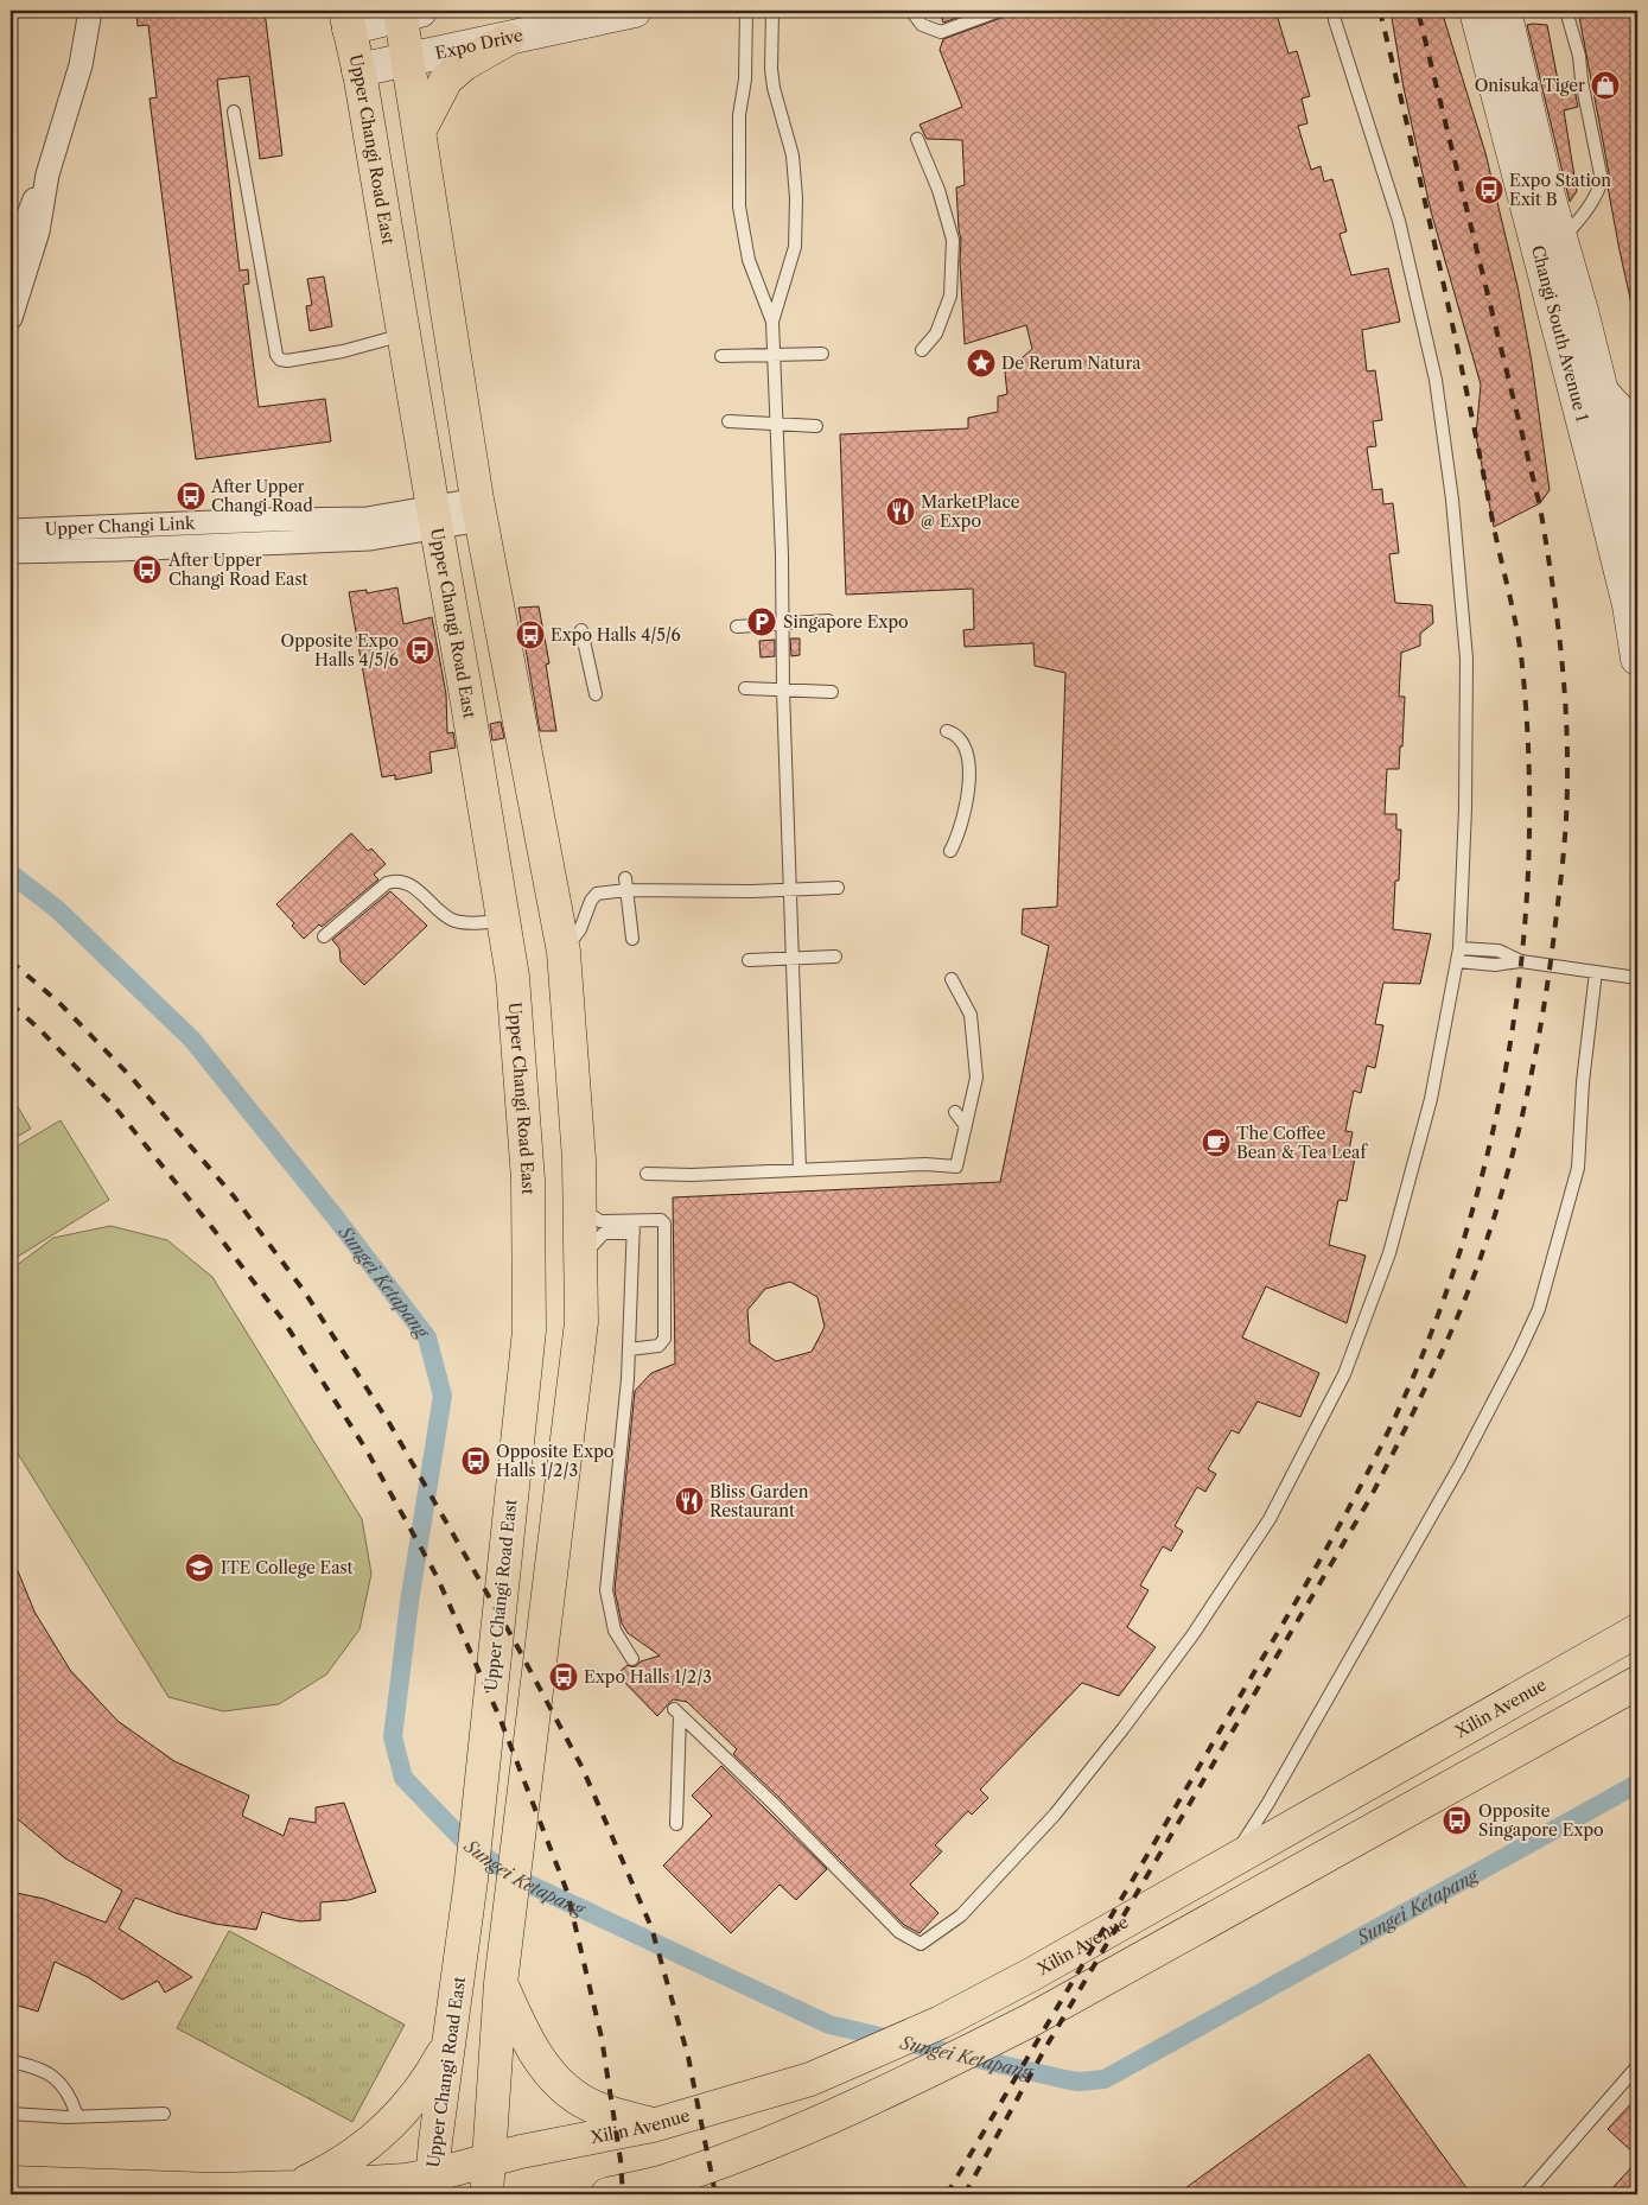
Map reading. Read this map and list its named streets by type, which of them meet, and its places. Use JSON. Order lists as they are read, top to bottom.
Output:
{
  "streets": {
    "main road": ["Upper Changi Road East", "Xilin Avenue"],
    "street": ["Expo Drive", "Changi South Avenue 1", "Upper Changi Link"]
  },
  "crossings": [
    ["Expo Drive", "Upper Changi Road East"],
    ["Upper Changi Road East", "Upper Changi Link"],
    ["Upper Changi Road East", "Xilin Avenue"]
  ],
  "water": ["Sungei Ketapang"],
  "places": {
    "shop": ["Onisuka Tiger"],
    "bus stop": [
      "Expo Station Exit B",
      "After Upper Changi Road",
      "After Upper Changi Road East",
      "Expo Halls 4/5/6",
      "Opposite Expo Halls 4/5/6",
      "Opposite Expo Halls 1/2/3",
      "Expo Halls 1/2/3",
      "Opposite Singapore Expo"
    ],
    "place": ["De Rerum Natura"],
    "restaurant": ["MarketPlace @ Expo", "Bliss Garden Restaurant"],
    "parking": ["Singapore Expo"],
    "cafe": ["The Coffee Bean & Tea Leaf"],
    "school or university": ["ITE College East"]
  }
}
